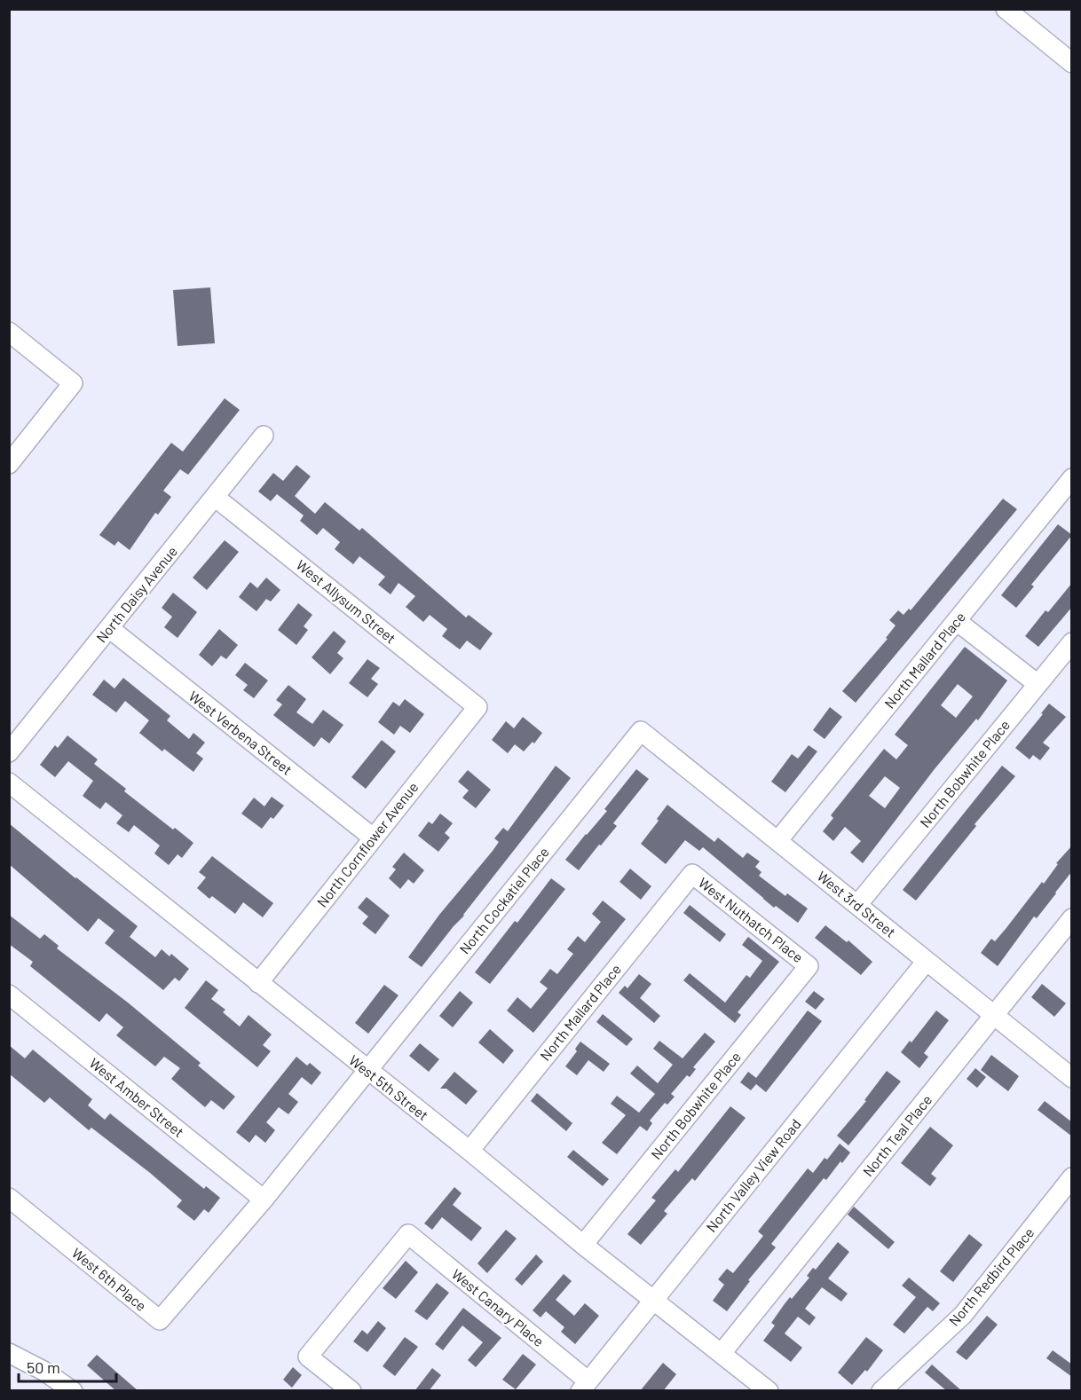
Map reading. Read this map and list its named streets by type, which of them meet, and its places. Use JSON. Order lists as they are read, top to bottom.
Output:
{
  "streets": {
    "street": [
      "North Daisy Avenue",
      "West Allysum Street",
      "North Mallard Place",
      "West Verbena Street",
      "North Bobwhite Place",
      "North Cornflower Avenue",
      "North Cockatiel Place",
      "West 3rd Street",
      "West Nuthatch Place",
      "West 5th Street",
      "West Amber Street",
      "North Teal Place",
      "North Valley View Road",
      "North Redbird Place",
      "West 6th Place",
      "West Canary Place"
    ]
  },
  "crossings": [
    ["North Daisy Avenue", "West Allysum Street"],
    ["North Daisy Avenue", "West Verbena Street"],
    ["West Allysum Street", "North Cornflower Avenue"],
    ["North Mallard Place", "West 3rd Street"],
    ["North Mallard Place", "West Nuthatch Place"],
    ["North Mallard Place", "West 5th Street"],
    ["West Verbena Street", "North Cornflower Avenue"],
    ["North Bobwhite Place", "West 3rd Street"],
    ["North Bobwhite Place", "West Nuthatch Place"],
    ["North Bobwhite Place", "West 5th Street"],
    ["North Cornflower Avenue", "West 5th Street"],
    ["North Cockatiel Place", "West 3rd Street"],
    ["North Cockatiel Place", "West 5th Street"],
    ["North Cockatiel Place", "West Amber Street"],
    ["North Cockatiel Place", "West 6th Place"],
    ["West 3rd Street", "North Teal Place"],
    ["West 3rd Street", "North Valley View Road"],
    ["West 5th Street", "North Teal Place"],
    ["West 5th Street", "North Valley View Road"],
    ["West Amber Street", "West 6th Place"],
    ["North Valley View Road", "West Canary Place"]
  ],
  "scale_bar": "50 m"
}
